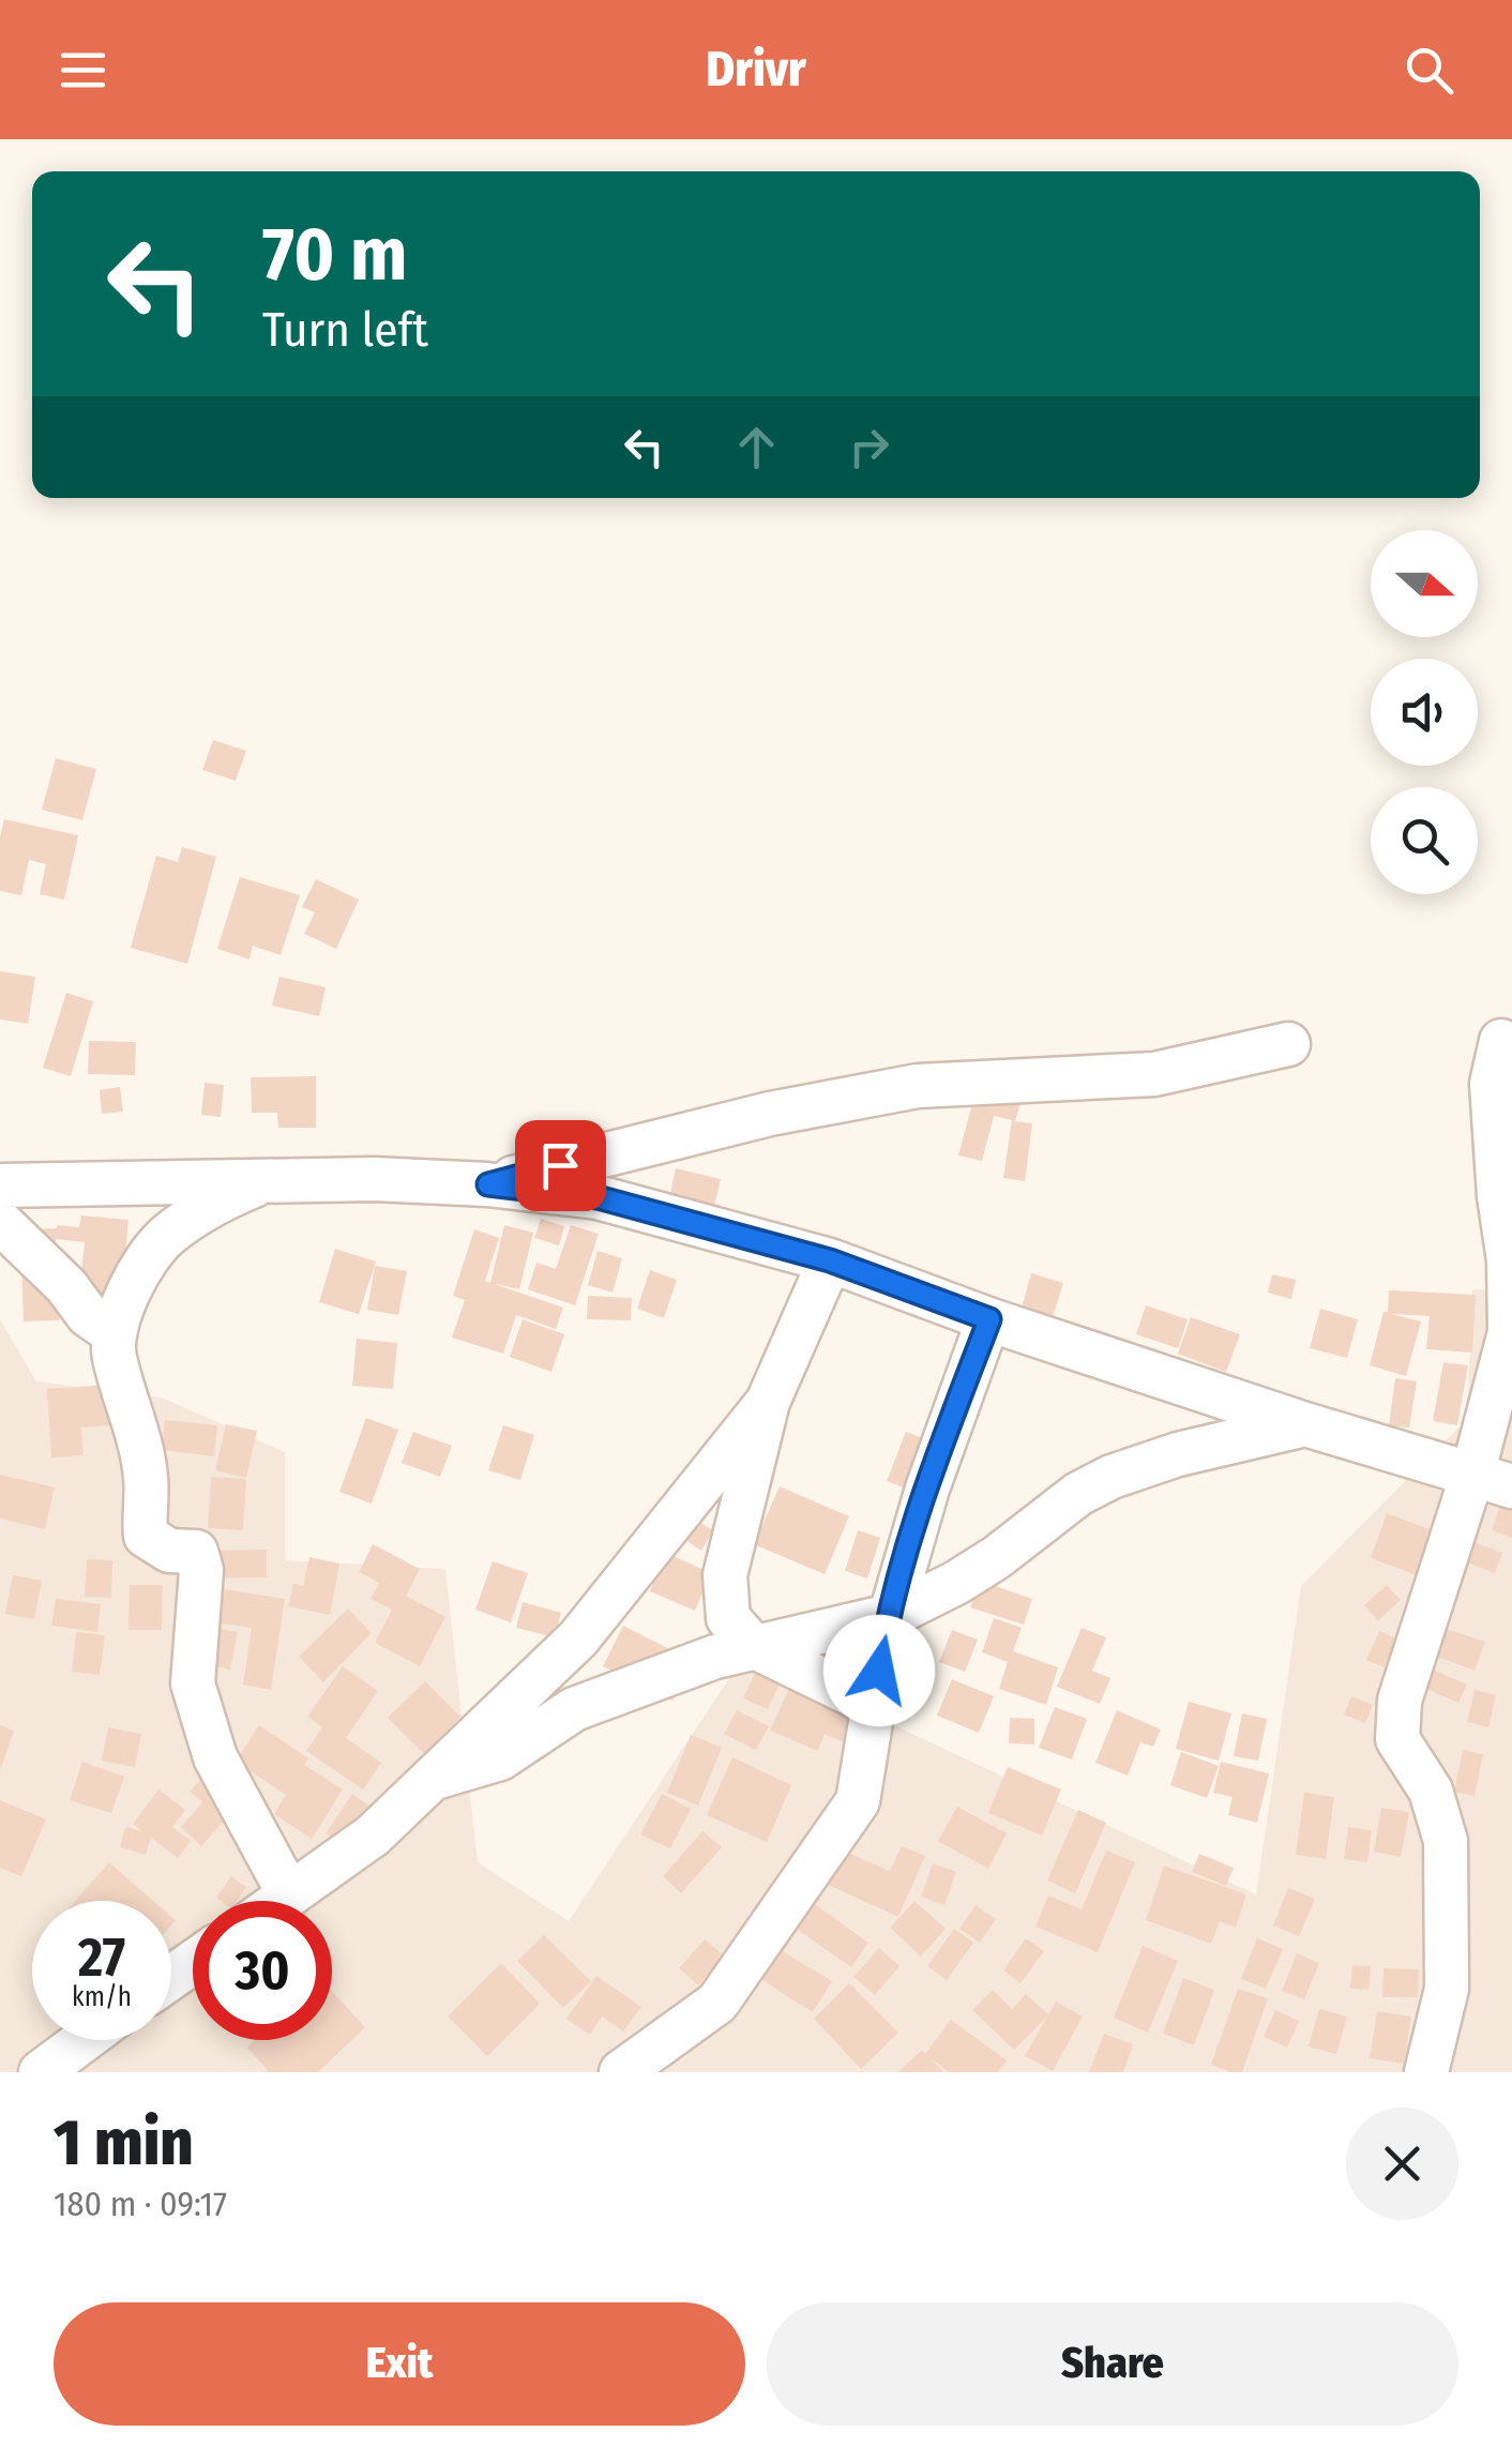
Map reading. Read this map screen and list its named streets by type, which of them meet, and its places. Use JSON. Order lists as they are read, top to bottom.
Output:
{
  "north": "right",
  "page": {
    "header": "Drivr",
    "turn": ["70 m", "Turn left"],
    "speed": "27 km/h",
    "limit": "30",
    "heading": ["1 min", "180 m · 09:17"],
    "buttons": ["Exit", "Share"]
  }
}
